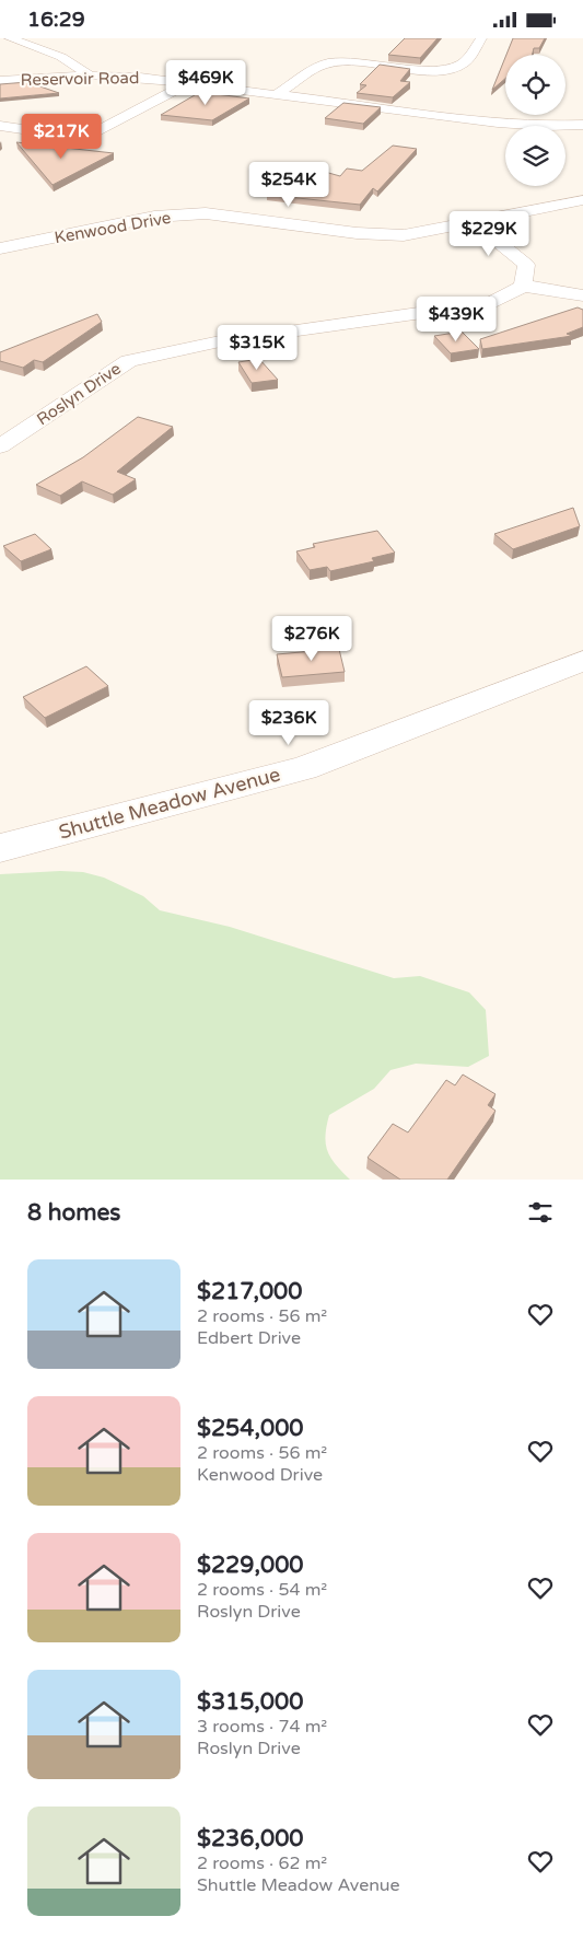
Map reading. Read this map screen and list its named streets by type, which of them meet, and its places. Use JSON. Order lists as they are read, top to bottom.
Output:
{
  "streets": {
    "street": [
      "Reservoir Road",
      "Kenwood Drive",
      "Roslyn Drive",
      "Shuttle Meadow Avenue"
    ]
  },
  "page": {
    "status": "16:29",
    "price": [
      "$469K",
      "$217K",
      "$254K",
      "$229K",
      "$439K",
      "$315K",
      "$276K",
      "$236K"
    ],
    "heading": "8 homes",
    "list": [
      {
        "name": "$217,000",
        "note": "2 rooms · 56 m² · Edbert Drive"
      },
      {
        "name": "$254,000",
        "note": "2 rooms · 56 m² · Kenwood Drive"
      },
      {
        "name": "$229,000",
        "note": "2 rooms · 54 m² · Roslyn Drive"
      },
      {
        "name": "$315,000",
        "note": "3 rooms · 74 m² · Roslyn Drive"
      },
      {
        "name": "$236,000",
        "note": "2 rooms · 62 m² · Shuttle Meadow Avenue"
      }
    ]
  }
}
